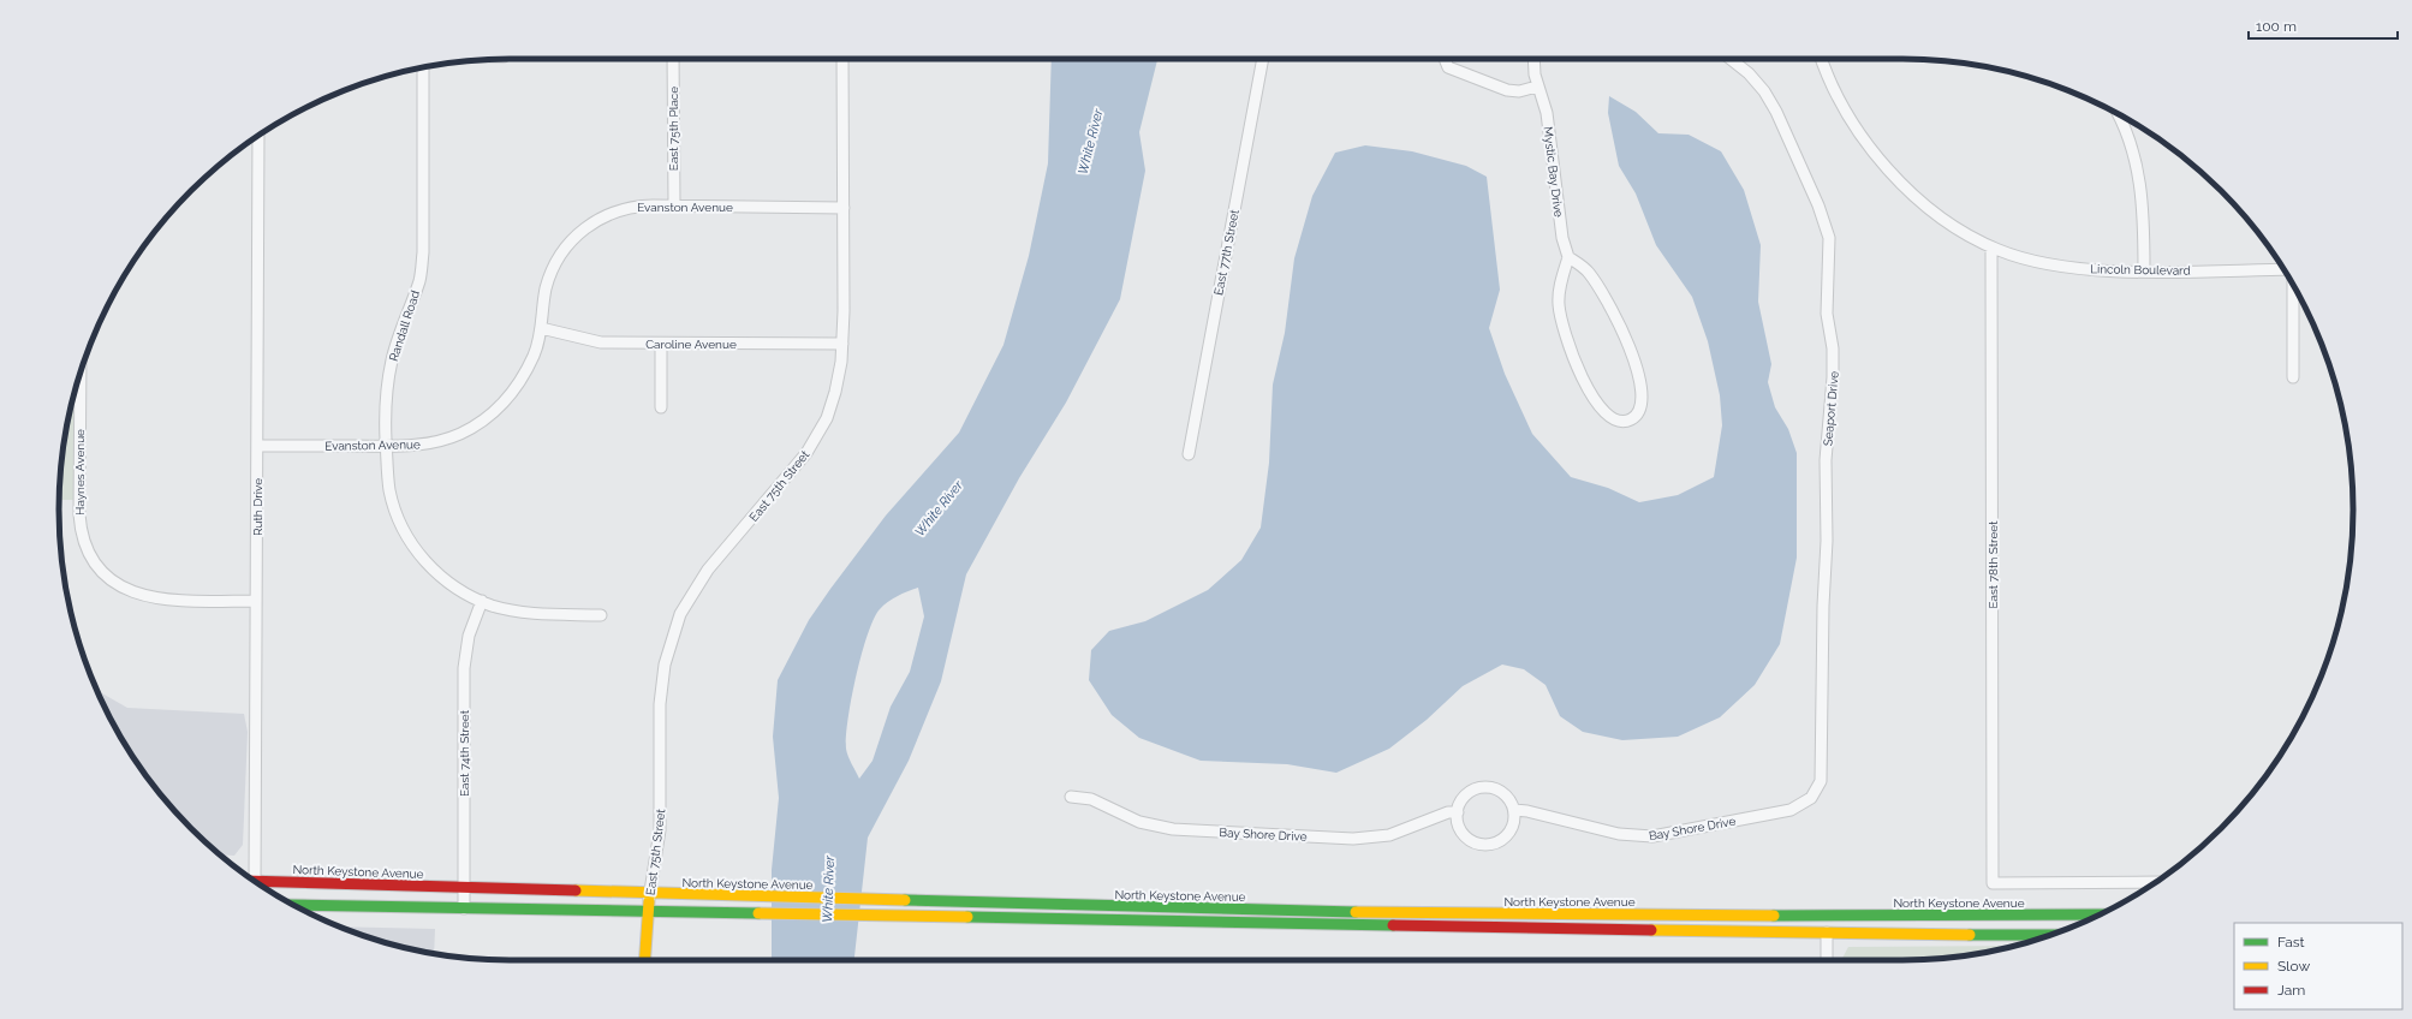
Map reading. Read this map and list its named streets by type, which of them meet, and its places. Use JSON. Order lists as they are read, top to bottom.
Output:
{
  "streets": {
    "main road": ["North Keystone Avenue"],
    "street": [
      "East 75th Place",
      "Mystic Bay Drive",
      "Evanston Avenue",
      "East 77th Street",
      "Lincoln Boulevard",
      "Randall Road",
      "Caroline Avenue",
      "Seaport Drive",
      "Haynes Avenue",
      "East 75th Street",
      "Ruth Drive",
      "East 78th Street",
      "East 74th Street",
      "Bay Shore Drive"
    ]
  },
  "crossings": [
    ["East 75th Place", "Evanston Avenue"],
    ["Evanston Avenue", "Randall Road"],
    ["Evanston Avenue", "Caroline Avenue"],
    ["Evanston Avenue", "East 75th Street"],
    ["Evanston Avenue", "Ruth Drive"],
    ["Lincoln Boulevard", "East 78th Street"],
    ["Randall Road", "East 74th Street"],
    ["Caroline Avenue", "East 75th Street"],
    ["Seaport Drive", "Bay Shore Drive"],
    ["Haynes Avenue", "Ruth Drive"],
    ["East 75th Street", "North Keystone Avenue"],
    ["East 78th Street", "North Keystone Avenue"],
    ["East 74th Street", "North Keystone Avenue"]
  ],
  "water": ["White River"],
  "legend": ["Fast", "Slow", "Jam"],
  "scale_bar": "100 m"
}
